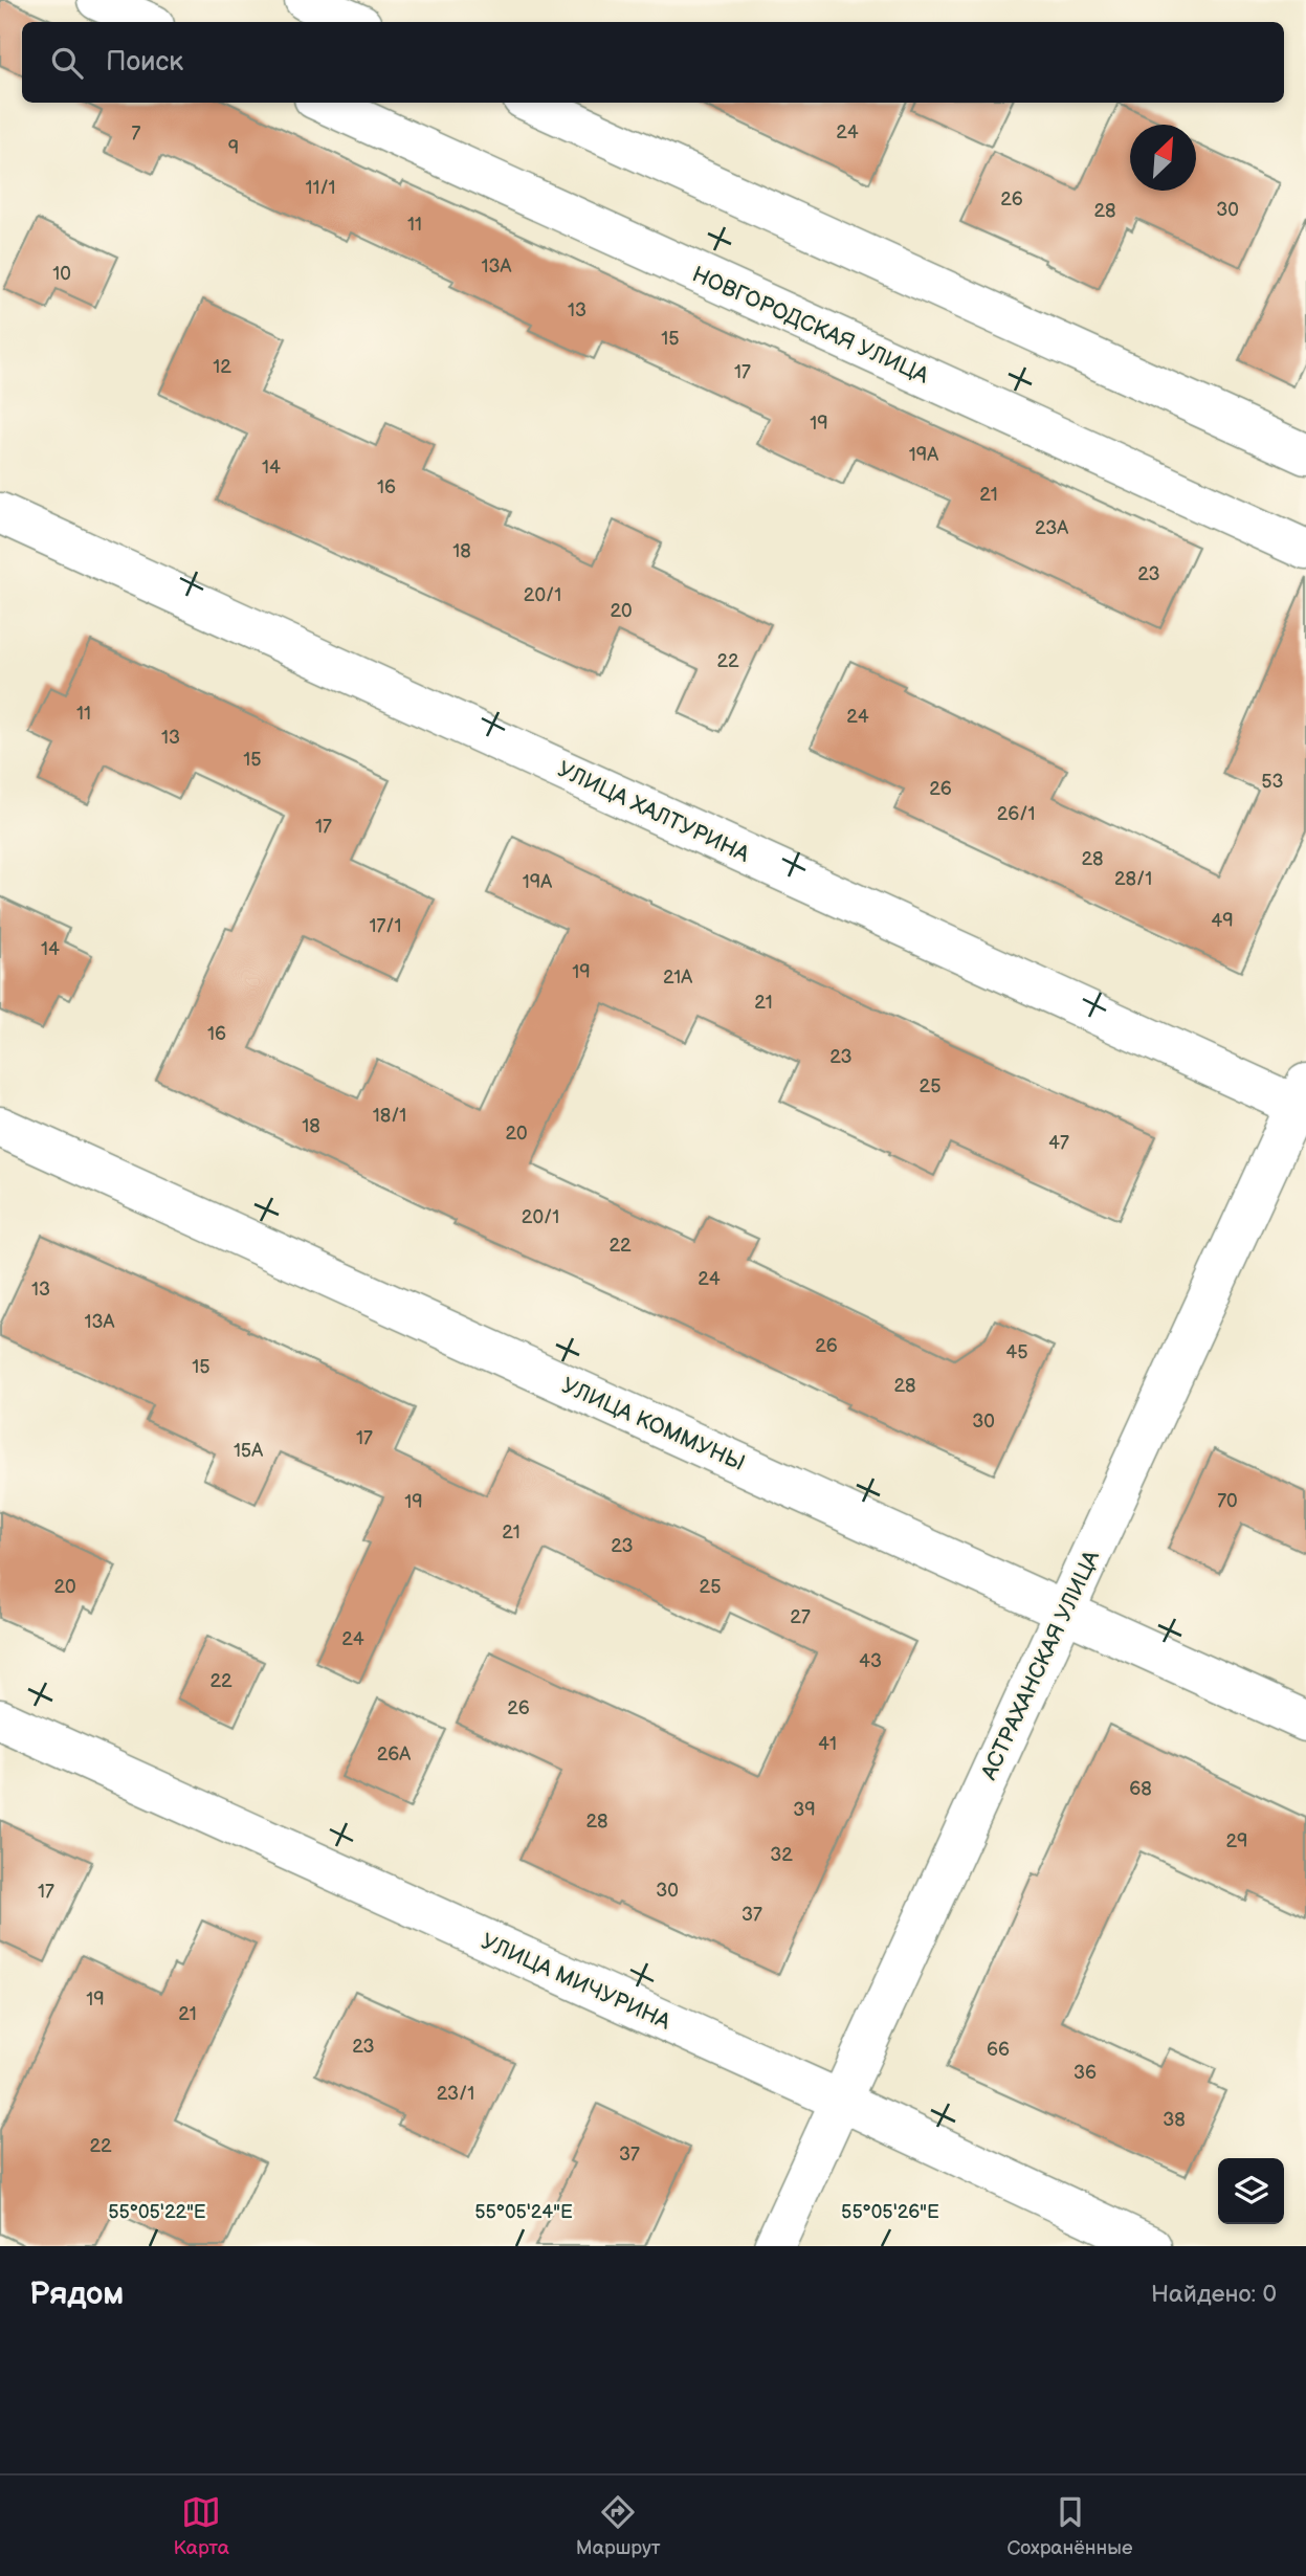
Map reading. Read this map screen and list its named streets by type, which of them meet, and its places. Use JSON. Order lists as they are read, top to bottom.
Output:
{
  "streets": {
    "street": [
      "НОВГОРОДСКАЯ УЛИЦА",
      "УЛИЦА ХАЛТУРИНА",
      "УЛИЦА КОММУНЫ",
      "АСТРАХАНСКАЯ УЛИЦА",
      "УЛИЦА МИЧУРИНА"
    ]
  },
  "crossings": [
    ["УЛИЦА ХАЛТУРИНА", "АСТРАХАНСКАЯ УЛИЦА"],
    ["УЛИЦА КОММУНЫ", "АСТРАХАНСКАЯ УЛИЦА"],
    ["АСТРАХАНСКАЯ УЛИЦА", "УЛИЦА МИЧУРИНА"]
  ],
  "house_numbers": [
    "24",
    "7",
    "9",
    "11/1",
    "26",
    "30",
    "28",
    "11",
    "13А",
    "10",
    "13",
    "15",
    "12",
    "17",
    "19",
    "19А",
    "14",
    "16",
    "21",
    "23А",
    "18",
    "23",
    "20/1",
    "20",
    "22",
    "11",
    "24",
    "13",
    "15",
    "53",
    "26",
    "26/1",
    "17",
    "28",
    "28/1",
    "19А",
    "49",
    "17/1",
    "14",
    "19",
    "21А",
    "21",
    "16",
    "23",
    "25",
    "18/1",
    "18",
    "20",
    "47",
    "20/1",
    "22",
    "24",
    "13",
    "13А",
    "26",
    "45",
    "15",
    "28",
    "30",
    "17",
    "15А",
    "70",
    "19",
    "21",
    "23",
    "20",
    "25",
    "27",
    "24",
    "43",
    "22",
    "26",
    "41",
    "26А",
    "68",
    "39",
    "28",
    "29",
    "32",
    "30",
    "17",
    "37",
    "19",
    "21",
    "23",
    "66",
    "36",
    "23/1",
    "38",
    "22",
    "37"
  ],
  "north": "top right",
  "page": {
    "search": "Поиск",
    "heading": ["Рядом", "Найдено: 0"],
    "nav": ["Карта", "Маршрут", "Сохранённые"]
  },
  "coordinates": ["55°05'22\"E", "55°05'24\"E", "55°05'26\"E"]
}
